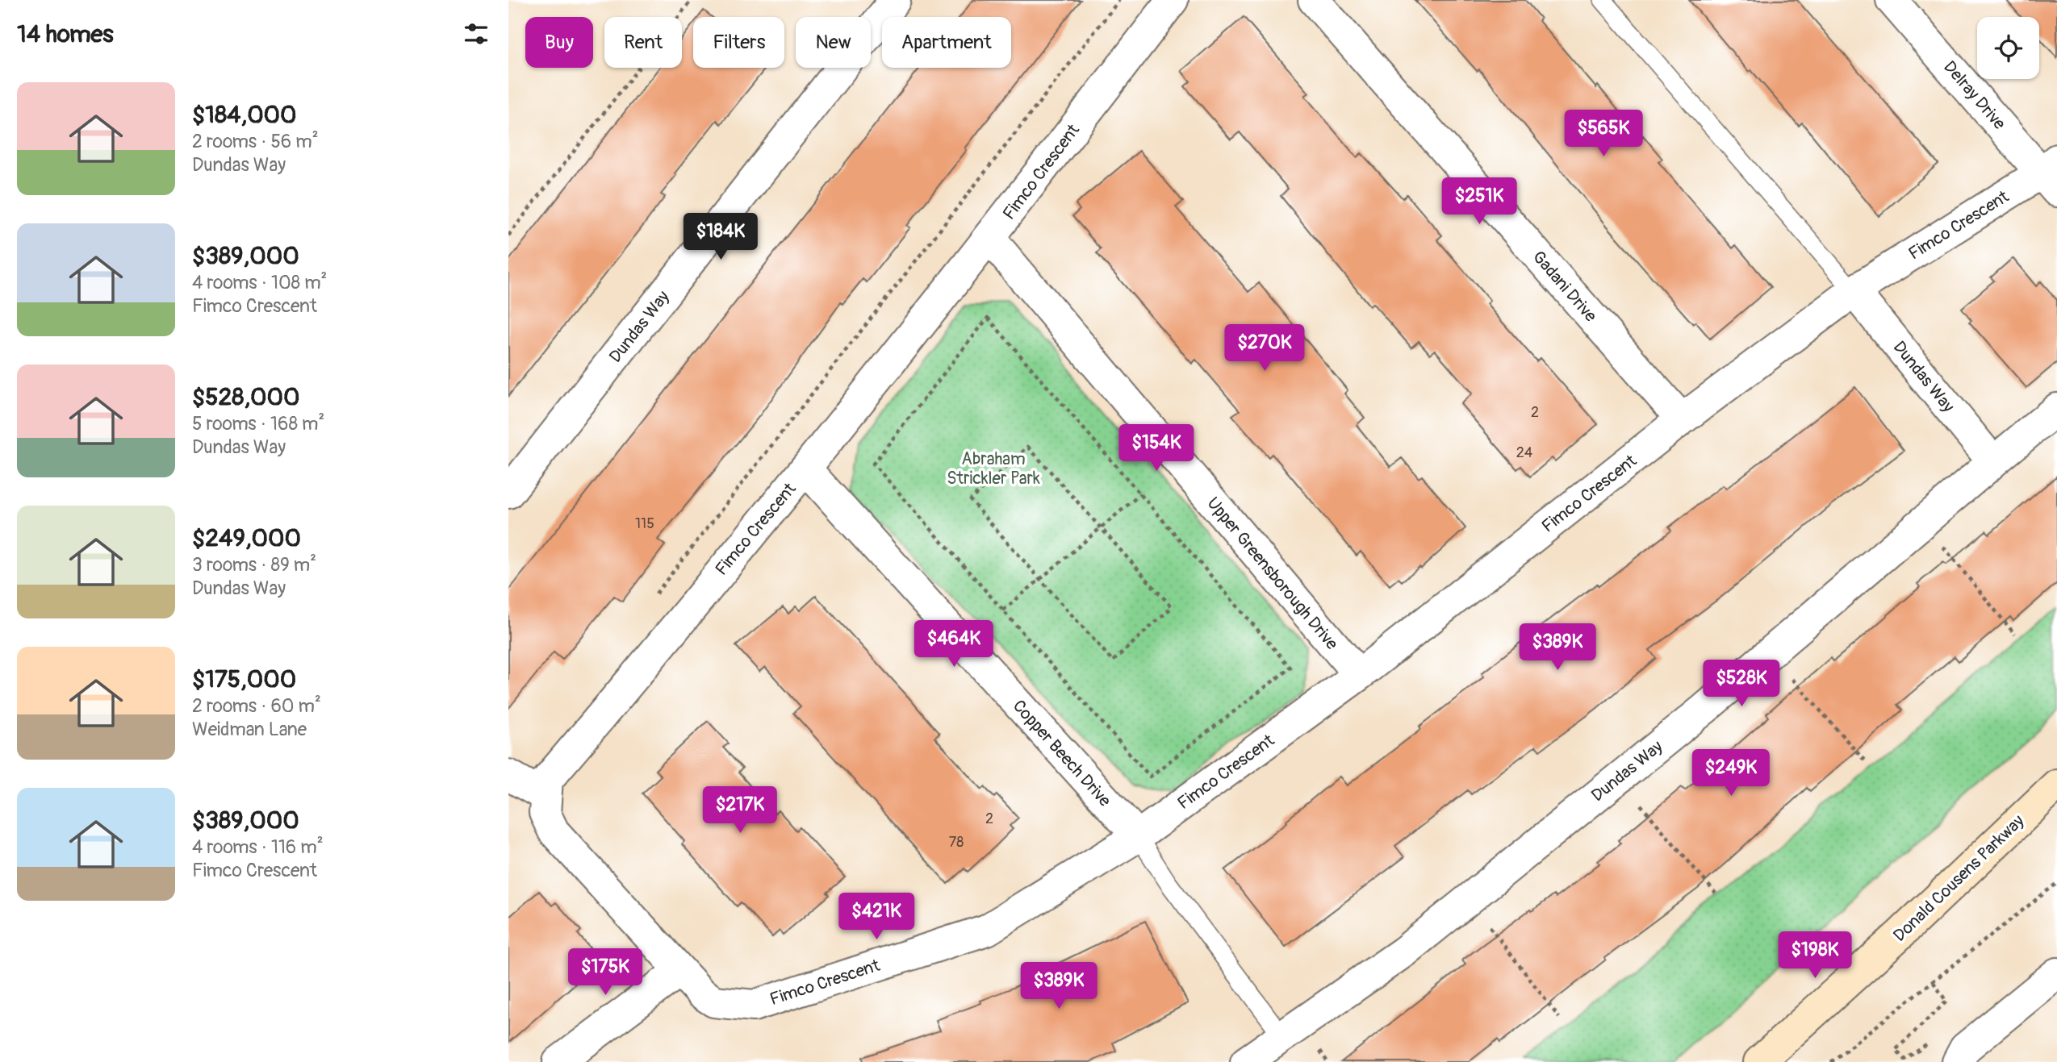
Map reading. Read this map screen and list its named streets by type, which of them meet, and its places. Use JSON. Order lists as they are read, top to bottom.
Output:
{
  "streets": {
    "main road": ["Donald Cousens Parkway"],
    "street": [
      "Delray Drive",
      "Fimco Crescent",
      "Gadani Drive",
      "Dundas Way",
      "Upper Greensborough Drive",
      "Copper Beech Drive"
    ]
  },
  "crossings": [
    ["Delray Drive", "Fimco Crescent"],
    ["Fimco Crescent", "Gadani Drive"],
    ["Fimco Crescent", "Dundas Way"],
    ["Fimco Crescent", "Upper Greensborough Drive"],
    ["Fimco Crescent", "Copper Beech Drive"]
  ],
  "parks": ["Abraham Strickler Park"],
  "house_numbers": [
    "2",
    "24",
    "115",
    "2",
    "78"
  ],
  "page": {
    "heading": "14 homes",
    "chip": [
      "Buy",
      "Rent",
      "Filters",
      "New",
      "Apartment"
    ],
    "list": [
      {
        "name": "$184,000",
        "note": "2 rooms · 56 m² · Dundas Way"
      },
      {
        "name": "$389,000",
        "note": "4 rooms · 108 m² · Fimco Crescent"
      },
      {
        "name": "$528,000",
        "note": "5 rooms · 168 m² · Dundas Way"
      },
      {
        "name": "$249,000",
        "note": "3 rooms · 89 m² · Dundas Way"
      },
      {
        "name": "$175,000",
        "note": "2 rooms · 60 m² · Weidman Lane"
      },
      {
        "name": "$389,000",
        "note": "4 rooms · 116 m² · Fimco Crescent"
      }
    ],
    "price": [
      "$565K",
      "$251K",
      "$184K",
      "$270K",
      "$154K",
      "$464K",
      "$389K",
      "$528K",
      "$249K",
      "$217K",
      "$421K",
      "$198K",
      "$175K",
      "$389K"
    ]
  }
}
